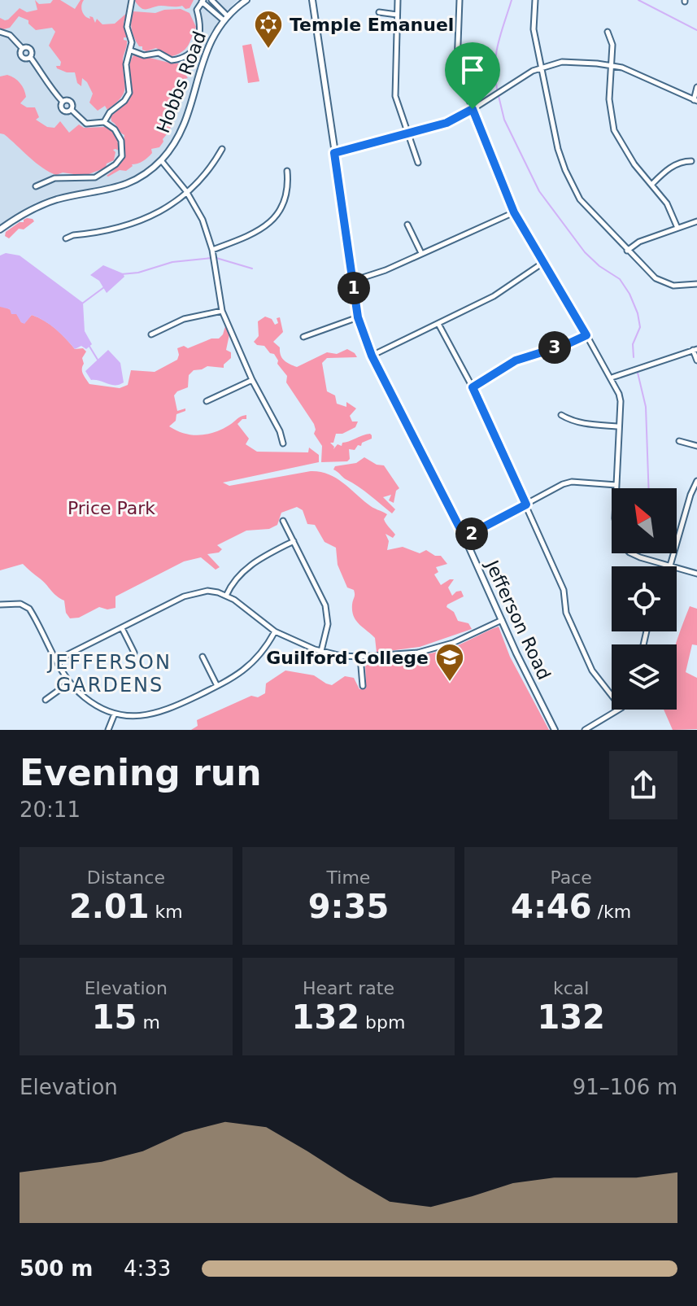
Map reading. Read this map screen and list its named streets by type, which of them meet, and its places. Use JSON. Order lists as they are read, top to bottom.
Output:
{
  "streets": {
    "street": ["Hobbs Road", "Jefferson Road"]
  },
  "districts": ["JEFFERSON GARDENS"],
  "parks": ["Price Park"],
  "places": {
    "synagogue": ["Temple Emanuel"],
    "school or university": ["Guilford College"]
  },
  "north": "top left",
  "page": {
    "pins": ["1", "3", "2"],
    "heading": ["Evening run", "20:11"],
    "stats": [
      ["Distance", "2.01 km"],
      ["Time", "9:35"],
      ["Pace", "4:46 /km"],
      ["Elevation", "15 m"],
      ["Heart rate", "132 bpm"],
      ["kcal", "132"]
    ],
    "chart": ["Elevation", "91–106 m"],
    "list": [
      {
        "name": "500 m",
        "note": "4:33"
      }
    ]
  }
}
